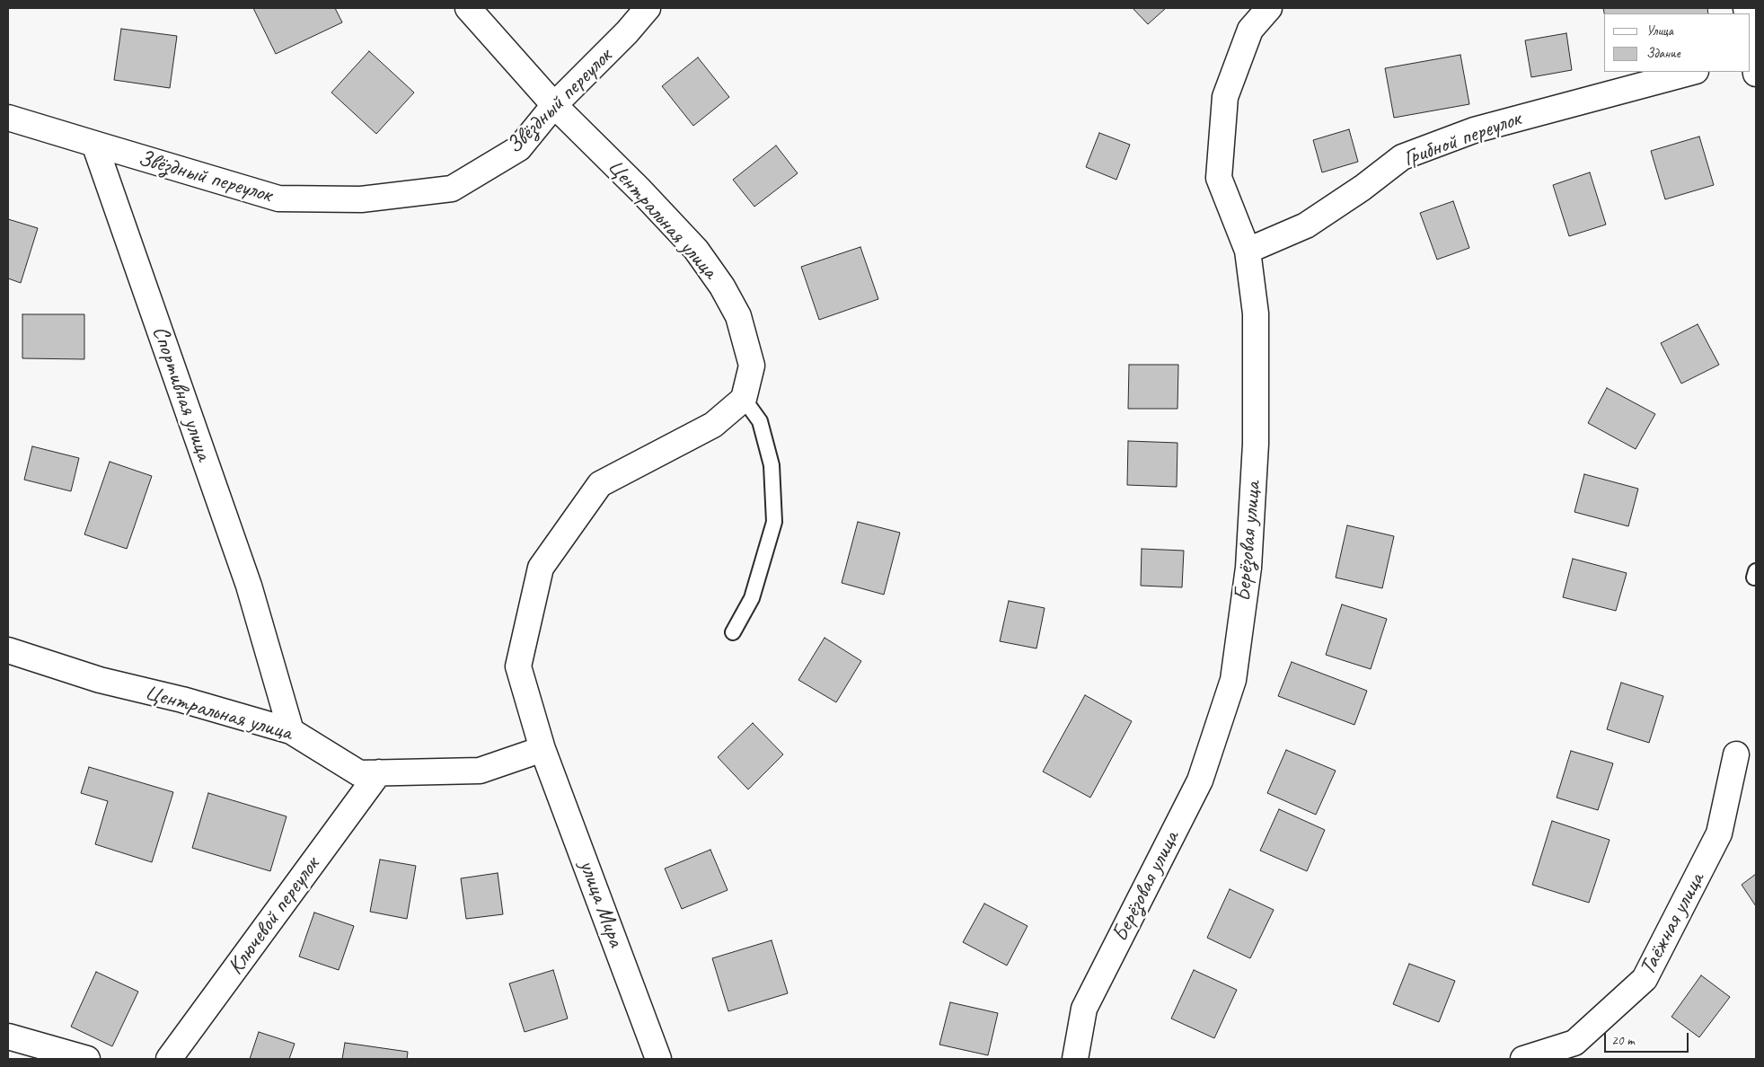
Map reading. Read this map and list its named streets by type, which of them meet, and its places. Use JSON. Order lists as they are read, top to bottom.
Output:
{
  "streets": {
    "street": [
      "Звёздный переулок",
      "Грибной переулок",
      "Центральная улица",
      "Спортивная улица",
      "Берёзовая улица",
      "улица Мира",
      "Ключевой переулок",
      "Таёжная улица"
    ]
  },
  "crossings": [
    ["Звёздный переулок", "Центральная улица"],
    ["Звёздный переулок", "Спортивная улица"],
    ["Грибной переулок", "Берёзовая улица"],
    ["Центральная улица", "Спортивная улица"],
    ["Центральная улица", "улица Мира"],
    ["Центральная улица", "Ключевой переулок"]
  ],
  "legend": ["Улица", "Здание"],
  "scale_bar": "20 m"
}
